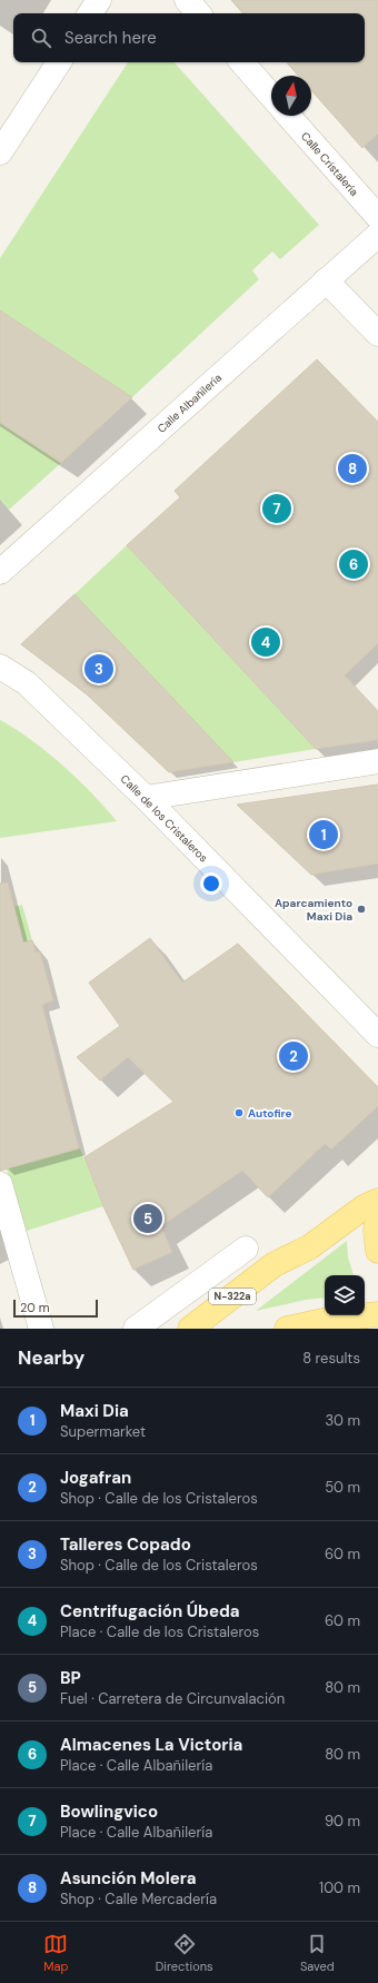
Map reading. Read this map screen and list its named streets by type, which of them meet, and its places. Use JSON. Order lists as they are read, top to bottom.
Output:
{
  "streets": {
    "main road": ["N-322a"],
    "street": ["Calle Cristalería", "Calle Albañilería", "Calle de los Cristaleros"]
  },
  "places": ["Aparcamiento Maxi Dia", "Autofire"],
  "scale_bar": "20 m",
  "north": "top",
  "page": {
    "search": "Search here",
    "pins": [
      "8",
      "7",
      "6",
      "4",
      "3",
      "1",
      "2",
      "5"
    ],
    "scale": "20 m",
    "heading": ["Nearby", "8 results"],
    "list": [
      {
        "mark": "1",
        "name": "Maxi Dia",
        "note": "Supermarket",
        "value": "30 m"
      },
      {
        "mark": "2",
        "name": "Jogafran",
        "note": "Shop · Calle de los Cristaleros",
        "value": "50 m"
      },
      {
        "mark": "3",
        "name": "Talleres Copado",
        "note": "Shop · Calle de los Cristaleros",
        "value": "60 m"
      },
      {
        "mark": "4",
        "name": "Centrifugación Úbeda",
        "note": "Place · Calle de los Cristaleros",
        "value": "60 m"
      },
      {
        "mark": "5",
        "name": "BP",
        "note": "Fuel · Carretera de Circunvalación",
        "value": "80 m"
      },
      {
        "mark": "6",
        "name": "Almacenes La Victoria",
        "note": "Place · Calle Albañilería",
        "value": "80 m"
      },
      {
        "mark": "7",
        "name": "Bowlingvico",
        "note": "Place · Calle Albañilería",
        "value": "90 m"
      },
      {
        "mark": "8",
        "name": "Asunción Molera",
        "note": "Shop · Calle Mercadería",
        "value": "100 m"
      }
    ],
    "nav": ["Map", "Directions", "Saved"]
  }
}
